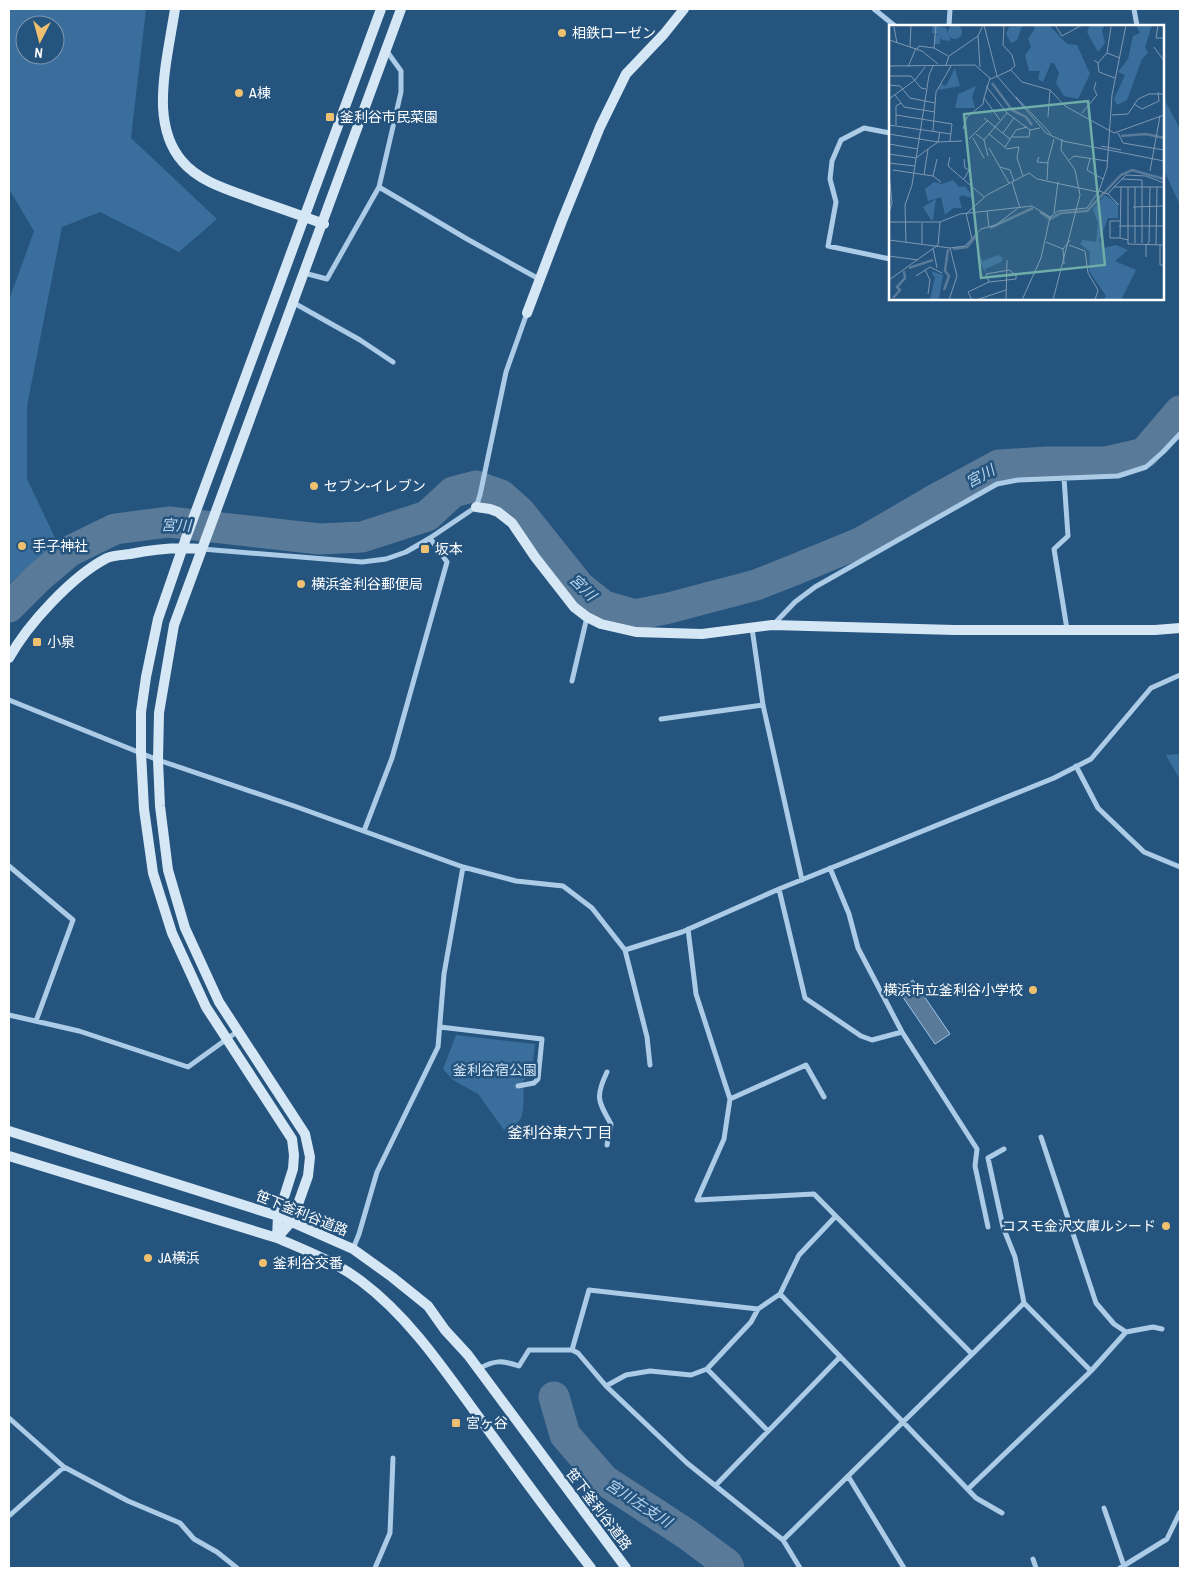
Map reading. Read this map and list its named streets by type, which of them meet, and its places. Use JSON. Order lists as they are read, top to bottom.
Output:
{
  "streets": {
    "street": ["笹下釜利谷道路"]
  },
  "districts": ["釜利谷東六丁目"],
  "water": ["宮川", "宮川左支川"],
  "parks": ["釜利谷宿公園"],
  "places": {
    "other": [
      "相鉄ローゼン",
      "A棟",
      "セブン-イレブン",
      "手子神社",
      "横浜釜利谷郵便局",
      "横浜市立釜利谷小学校",
      "コスモ金沢文庫ルシード",
      "JA横浜",
      "釜利谷交番"
    ],
    "transit": [
      "釜利谷市民菜園",
      "坂本",
      "小泉",
      "宮ヶ谷"
    ]
  },
  "north": "bottom"
}
